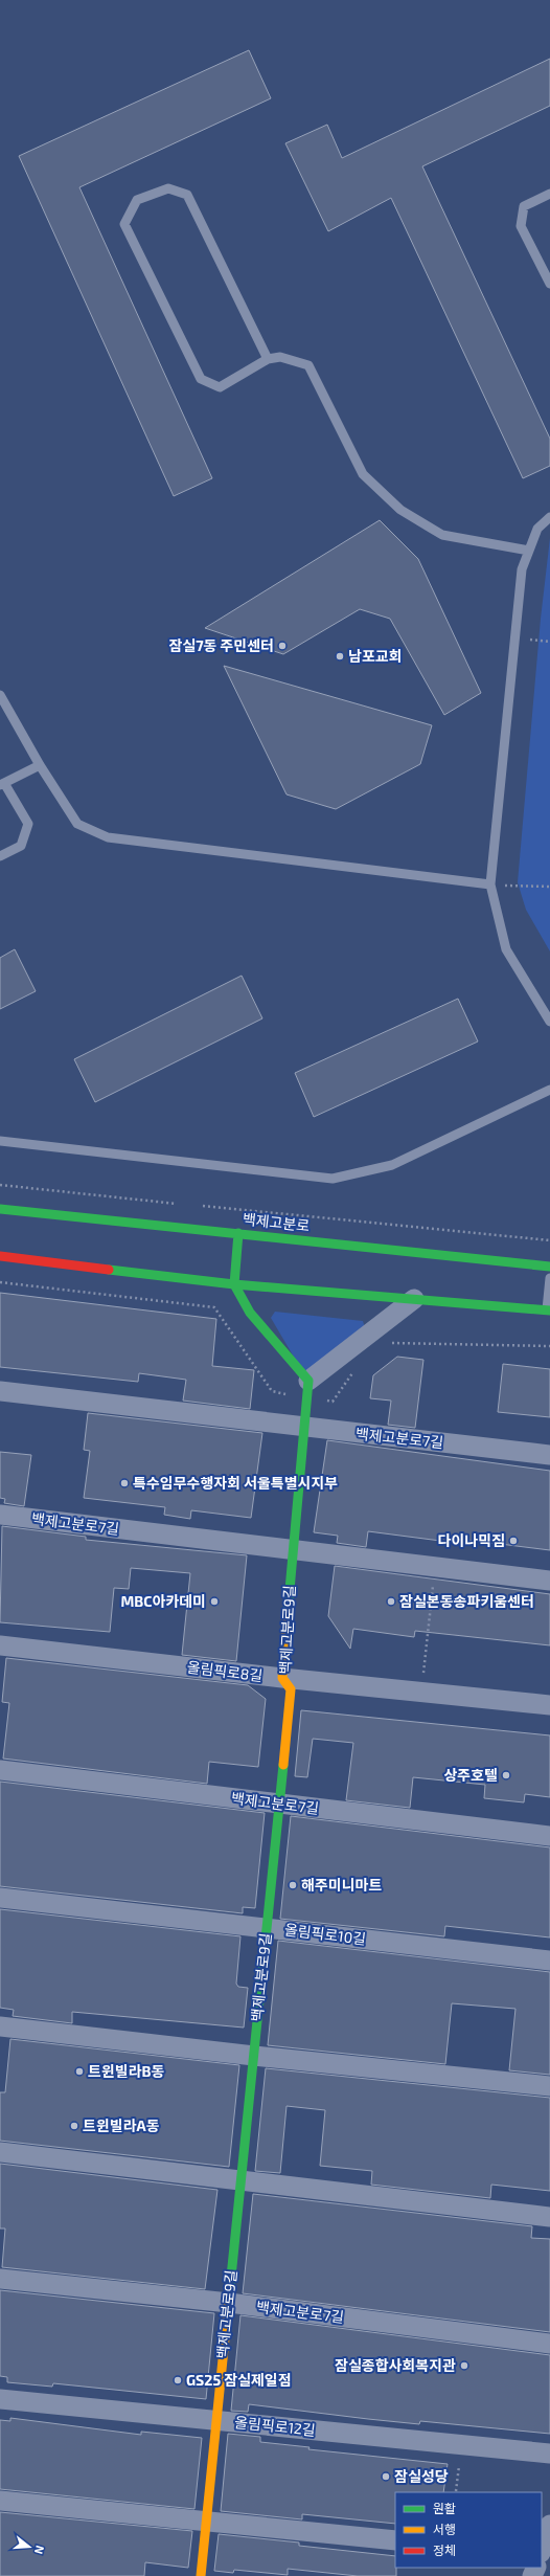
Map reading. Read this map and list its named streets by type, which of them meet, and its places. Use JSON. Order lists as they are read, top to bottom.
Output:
{
  "streets": {
    "street": [
      "백제고분로",
      "백제고분로7길",
      "백제고분로9길",
      "올림픽로8길",
      "올림픽로10길",
      "올림픽로12길"
    ]
  },
  "crossings": [
    ["백제고분로7길", "백제고분로9길"],
    ["백제고분로9길", "올림픽로8길"],
    ["백제고분로9길", "올림픽로10길"],
    ["백제고분로9길", "올림픽로12길"]
  ],
  "places": [
    "잠실7동 주민센터",
    "남포교회",
    "특수임무수행자회 서울특별시지부",
    "다이나믹짐",
    "MBC아카데미",
    "잠실본동송파키움센터",
    "상주호텔",
    "해주미니마트",
    "트윈빌라B동",
    "트윈빌라A동",
    "잠실종합사회복지관",
    "GS25 잠실제일점",
    "잠실성당"
  ],
  "legend": ["원활", "서행", "정체"],
  "north": "right"
}
